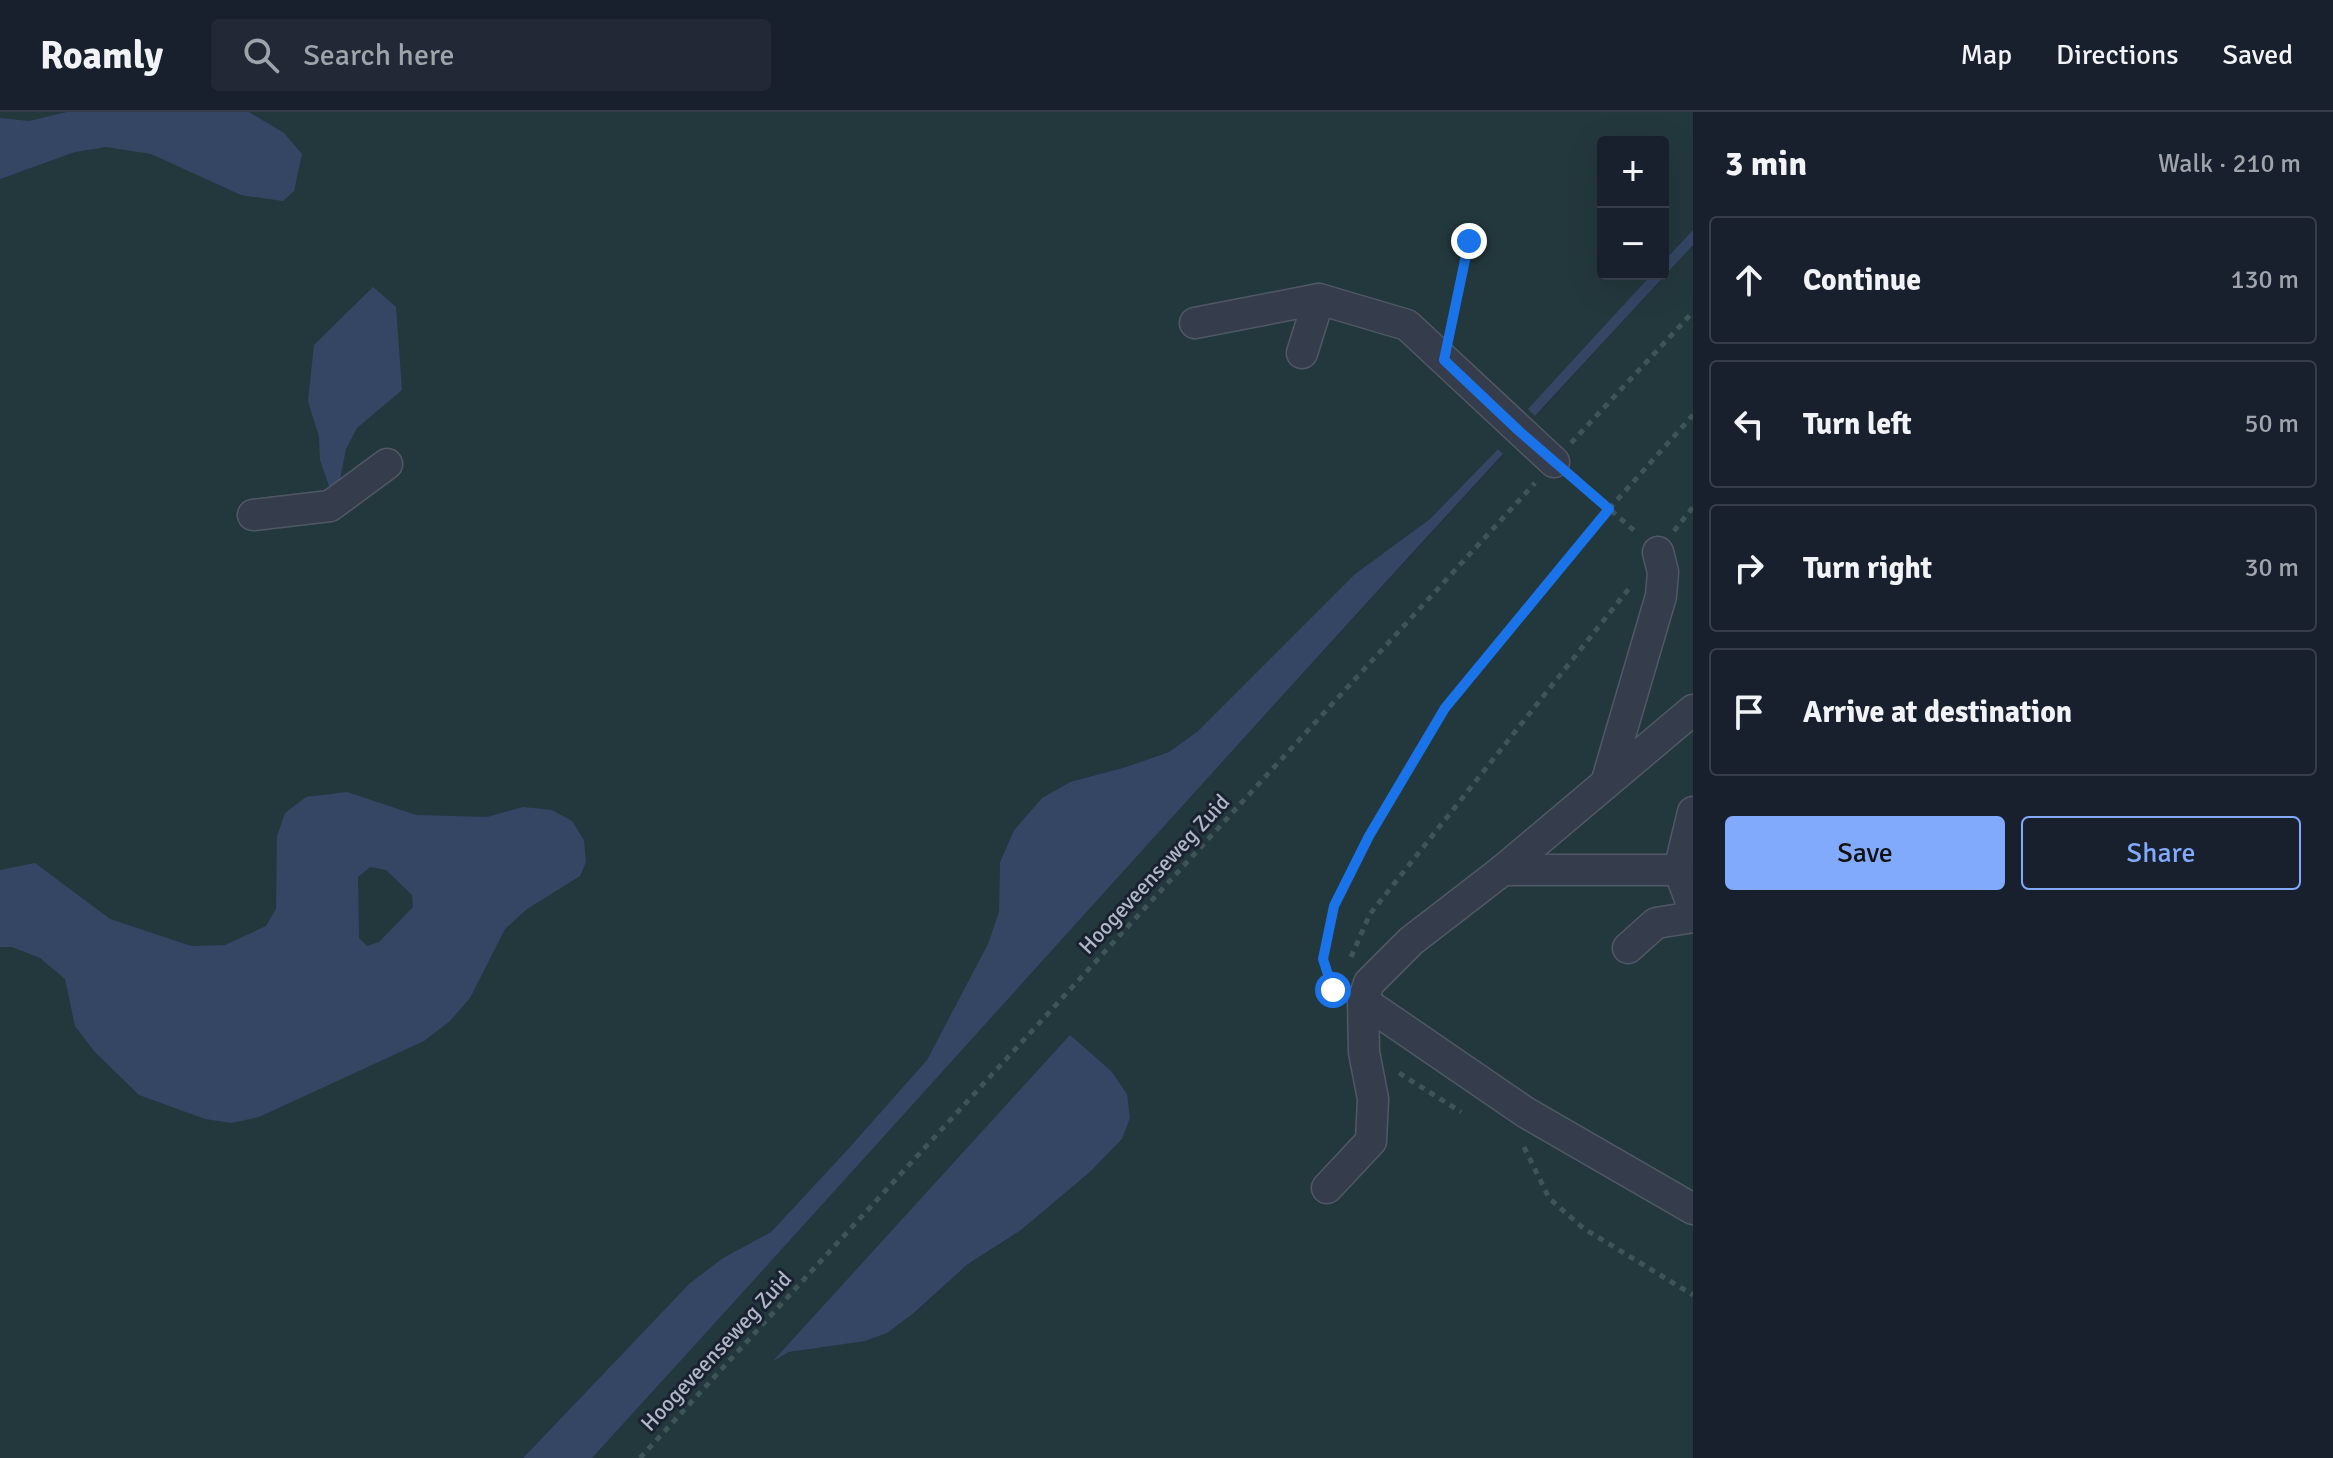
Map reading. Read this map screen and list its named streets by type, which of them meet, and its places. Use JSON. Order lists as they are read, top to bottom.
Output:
{
  "streets": {
    "path": ["Hoogeveenseweg Zuid"]
  },
  "page": {
    "header": "Roamly",
    "search": "Search here",
    "nav": ["Map", "Directions", "Saved"],
    "heading": ["3 min", "Walk · 210 m"],
    "map_buttons": ["+", "−"],
    "list": [
      ["Continue", "130 m"],
      ["Turn left", "50 m"],
      ["Turn right", "30 m"],
      "Arrive at destination"
    ],
    "buttons": ["Save", "Share"]
  }
}
